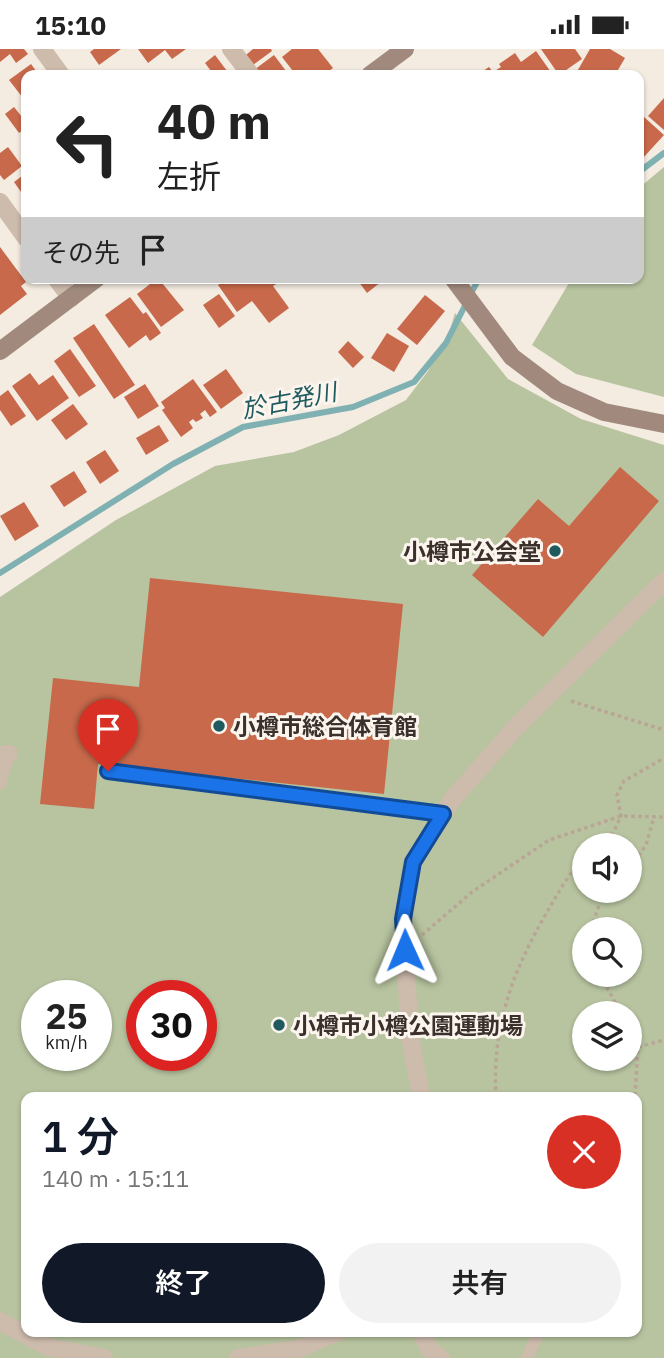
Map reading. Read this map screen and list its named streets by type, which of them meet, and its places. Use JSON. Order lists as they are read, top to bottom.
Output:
{
  "water": ["於古発川"],
  "places": ["小樽市公会堂", "小樽市総合体育館", "小樽市小樽公園運動場"],
  "page": {
    "status": "15:10",
    "turn": ["40 m", "左折"],
    "then": "その先",
    "speed": "25 km/h",
    "limit": "30",
    "heading": ["1 分", "140 m · 15:11"],
    "buttons": ["終了", "共有"]
  }
}
